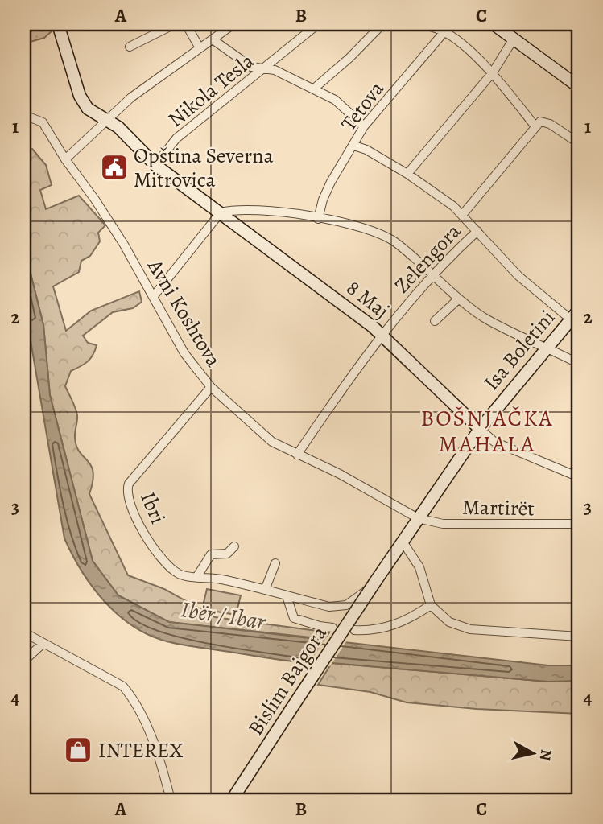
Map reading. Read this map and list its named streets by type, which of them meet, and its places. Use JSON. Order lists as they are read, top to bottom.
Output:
{
  "streets": {
    "main road": ["8 Maj", "Isa Boletini", "Bislim Bajgora"],
    "street": [
      "Nikola Tesla",
      "Tetova",
      "Zelengora",
      "Avni Koshtova",
      "Ibri",
      "Martirët"
    ]
  },
  "crossings": [
    ["Nikola Tesla", "8 Maj"],
    ["Zelengora", "8 Maj"],
    ["Zelengora", "Avni Koshtova"],
    ["8 Maj", "Isa Boletini"],
    ["Avni Koshtova", "Isa Boletini"],
    ["Avni Koshtova", "Ibri"],
    ["Avni Koshtova", "Martirët"],
    ["Isa Boletini", "Ibri"],
    ["Isa Boletini", "Martirët"],
    ["Isa Boletini", "Bislim Bajgora"],
    ["Ibri", "Bislim Bajgora"]
  ],
  "districts": ["BOŠNJAČKA MAHALA"],
  "water": ["Ibër / Ibar"],
  "places": {
    "public building": ["Opština Severna Mitrovica"],
    "shop": ["INTEREX"]
  },
  "north": "right",
  "grid": {
    "columns": ["A", "B", "C"],
    "rows": [
      "1",
      "2",
      "3",
      "4"
    ]
  }
}
